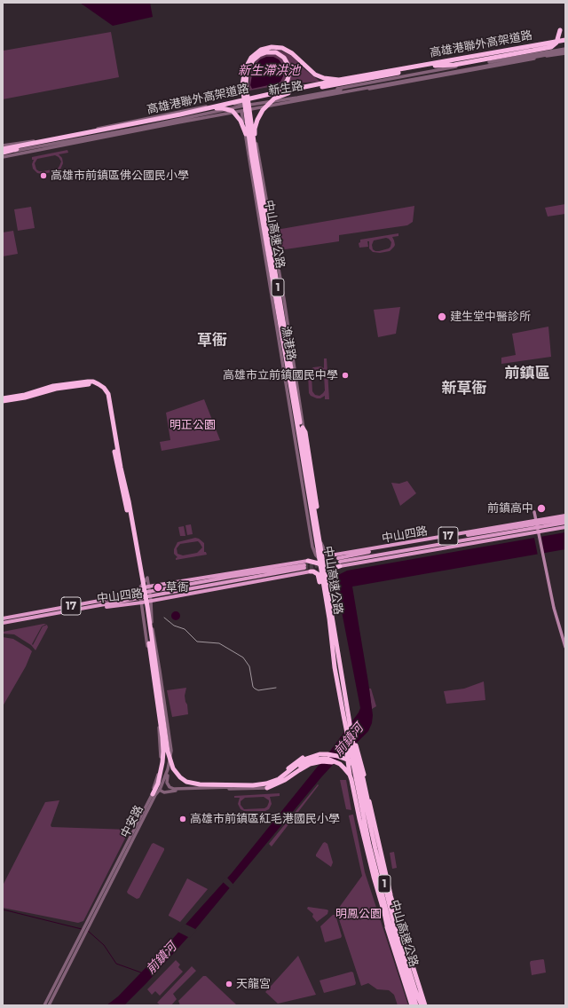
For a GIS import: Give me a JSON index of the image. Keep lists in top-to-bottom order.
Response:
{
  "streets": {
    "highway": ["高雄港聯外高架道路", "中山高速公路", "1"],
    "main road": ["中山四路", "17"],
    "street": ["新生路", "漁港路", "中安路"]
  },
  "crossings": [
    ["高雄港聯外高架道路", "新生路"],
    ["新生路", "漁港路"],
    ["漁港路", "中山四路"]
  ],
  "districts": ["草衙", "前鎮區", "新草衙"],
  "water": ["新生滯洪池", "前鎮河"],
  "parks": ["明正公園", "明鳳公園"],
  "places": [
    "高雄市前鎮區佛公國民小學",
    "建生堂中醫診所",
    "高雄市立前鎮國民中學",
    "前鎮高中",
    "草衙",
    "高雄市前鎮區紅毛港國民小學",
    "天龍宮"
  ]
}
